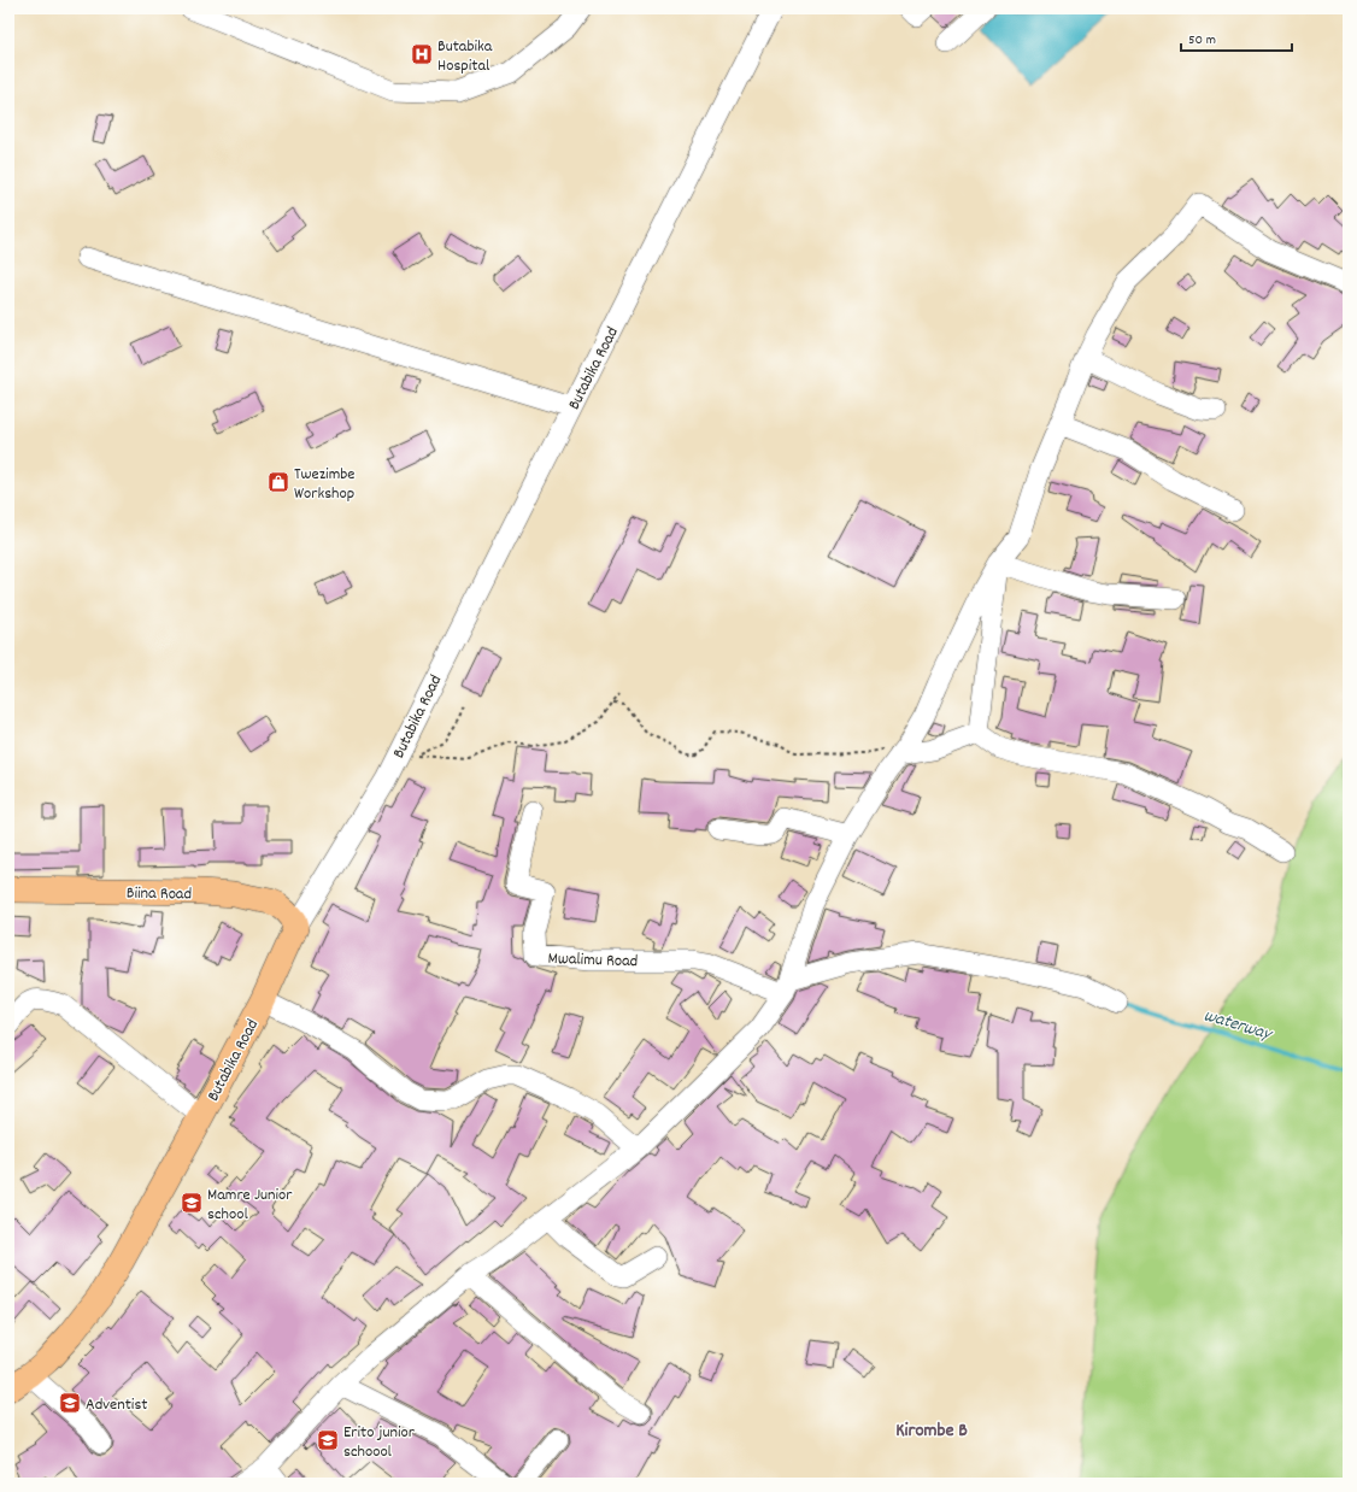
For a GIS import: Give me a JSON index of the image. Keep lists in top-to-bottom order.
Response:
{
  "streets": {
    "main road": ["Butabika Road", "Biina Road"],
    "street": ["Mwalimu Road"]
  },
  "crossings": [
    ["Butabika Road", "Biina Road"]
  ],
  "districts": ["Kirombe B"],
  "water": ["waterway"],
  "places": {
    "hospital": ["Butabika Hospital"],
    "shop": ["Twezimbe Workshop"],
    "school or university": ["Mamre Junior school", "Adventist", "Erito junior schoool"]
  },
  "scale_bar": "50 m"
}
